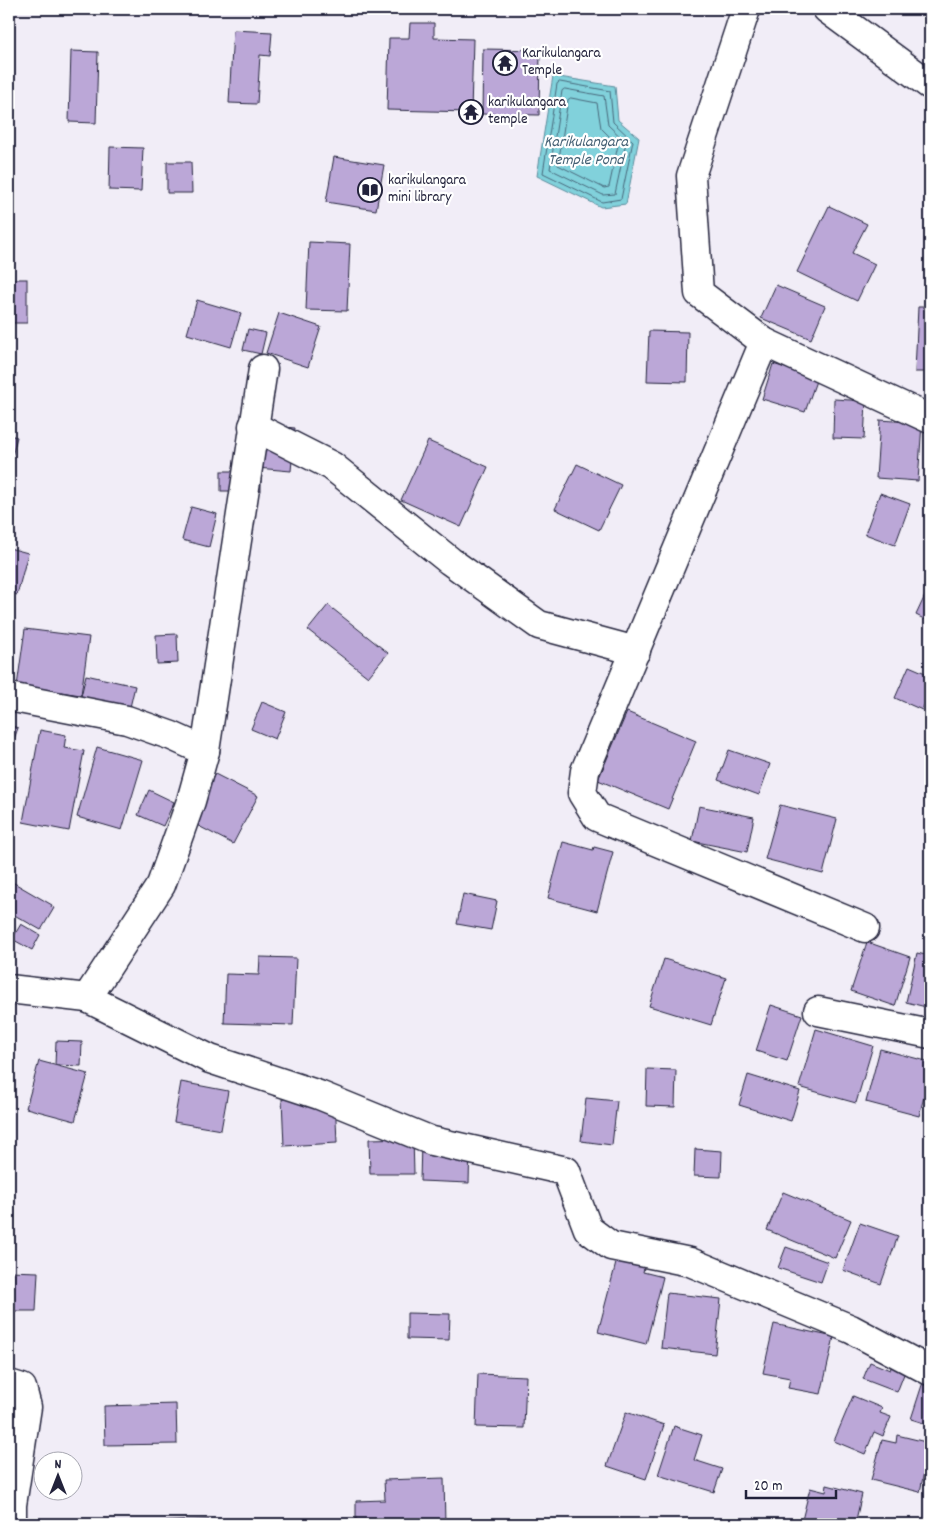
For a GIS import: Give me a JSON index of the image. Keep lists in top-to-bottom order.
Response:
{
  "water": ["Karikulangara Temple Pond"],
  "places": {
    "temple": ["Karikulangara Temple", "karikulangara temple"],
    "library": ["karikulangara mini library"]
  },
  "scale_bar": "20 m",
  "north": "top"
}
